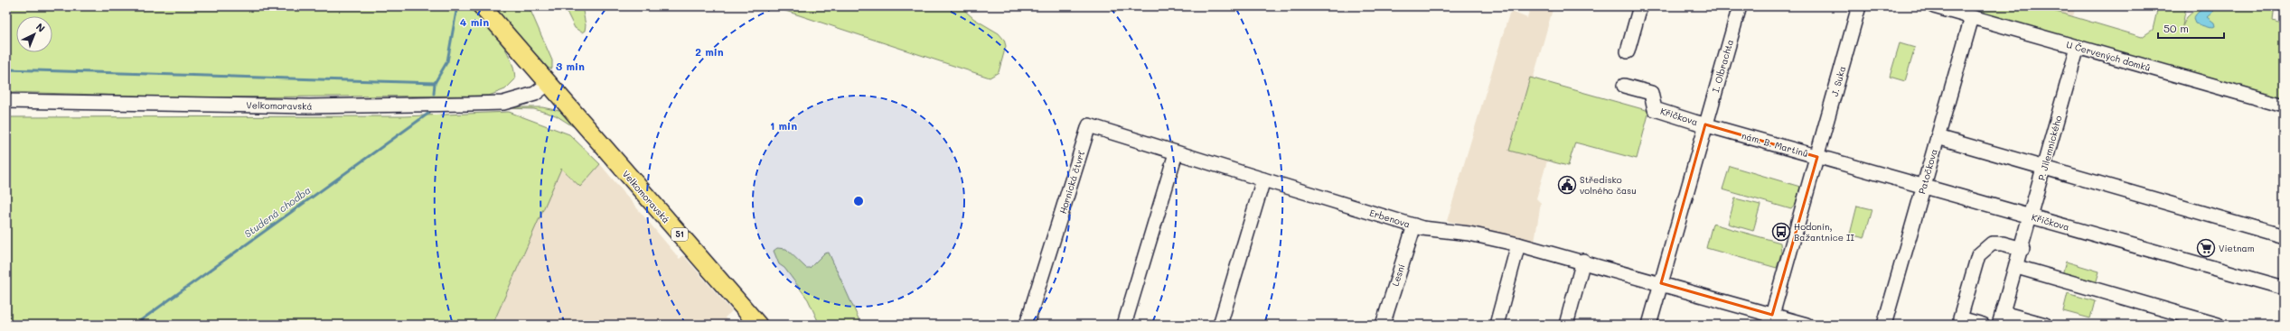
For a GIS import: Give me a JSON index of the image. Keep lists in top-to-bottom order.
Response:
{
  "streets": {
    "main road": ["Velkomoravská", "51"],
    "street": [
      "U Červených domků",
      "I. Olbrachta",
      "J. Suka",
      "Křičkova",
      "nám. B. Martinů",
      "P. Jilemnického",
      "Patočkova",
      "Hornická čtvrť",
      "Erbenova",
      "Lesní"
    ]
  },
  "crossings": [
    ["U Červených domků", "P. Jilemnického"],
    ["U Červených domků", "Patočkova"],
    ["I. Olbrachta", "Křičkova"],
    ["I. Olbrachta", "nám. B. Martinů"],
    ["J. Suka", "Křičkova"],
    ["J. Suka", "nám. B. Martinů"],
    ["Křičkova", "nám. B. Martinů"],
    ["Křičkova", "P. Jilemnického"],
    ["Křičkova", "Patočkova"],
    ["Hornická čtvrť", "Erbenova"],
    ["Erbenova", "Lesní"]
  ],
  "water": ["Studená chodba"],
  "places": {
    "public building": ["Středisko volného času"],
    "bus stop": ["Hodonín, Bažantnice II"],
    "supermarket": ["Vietnam"]
  },
  "scale_bar": "50 m",
  "north": "top right",
  "rings": [
    "4 min",
    "2 min",
    "3 min",
    "1 min"
  ]
}
